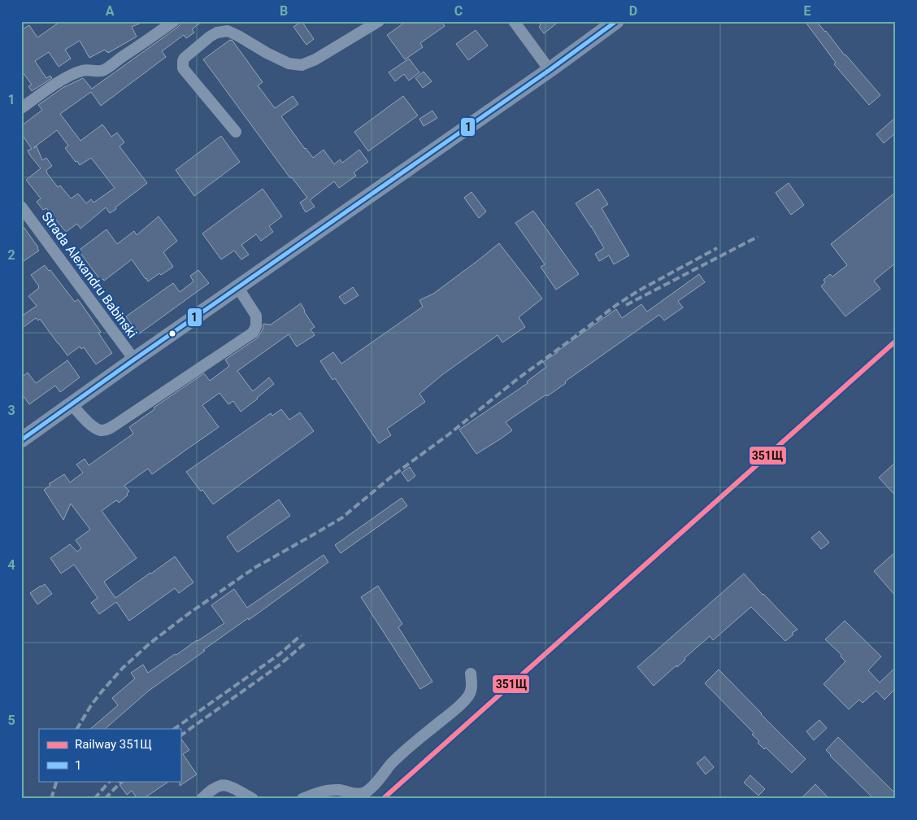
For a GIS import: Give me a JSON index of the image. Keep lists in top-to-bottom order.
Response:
{
  "streets": {
    "street": ["Strada Alexandru Babinski"]
  },
  "lines": ["transit line 1", "rail line 351Щ"],
  "legend": ["Railway 351Щ", "1"],
  "grid": {
    "columns": [
      "A",
      "B",
      "C",
      "D",
      "E"
    ],
    "rows": [
      "1",
      "2",
      "3",
      "4",
      "5"
    ]
  }
}
